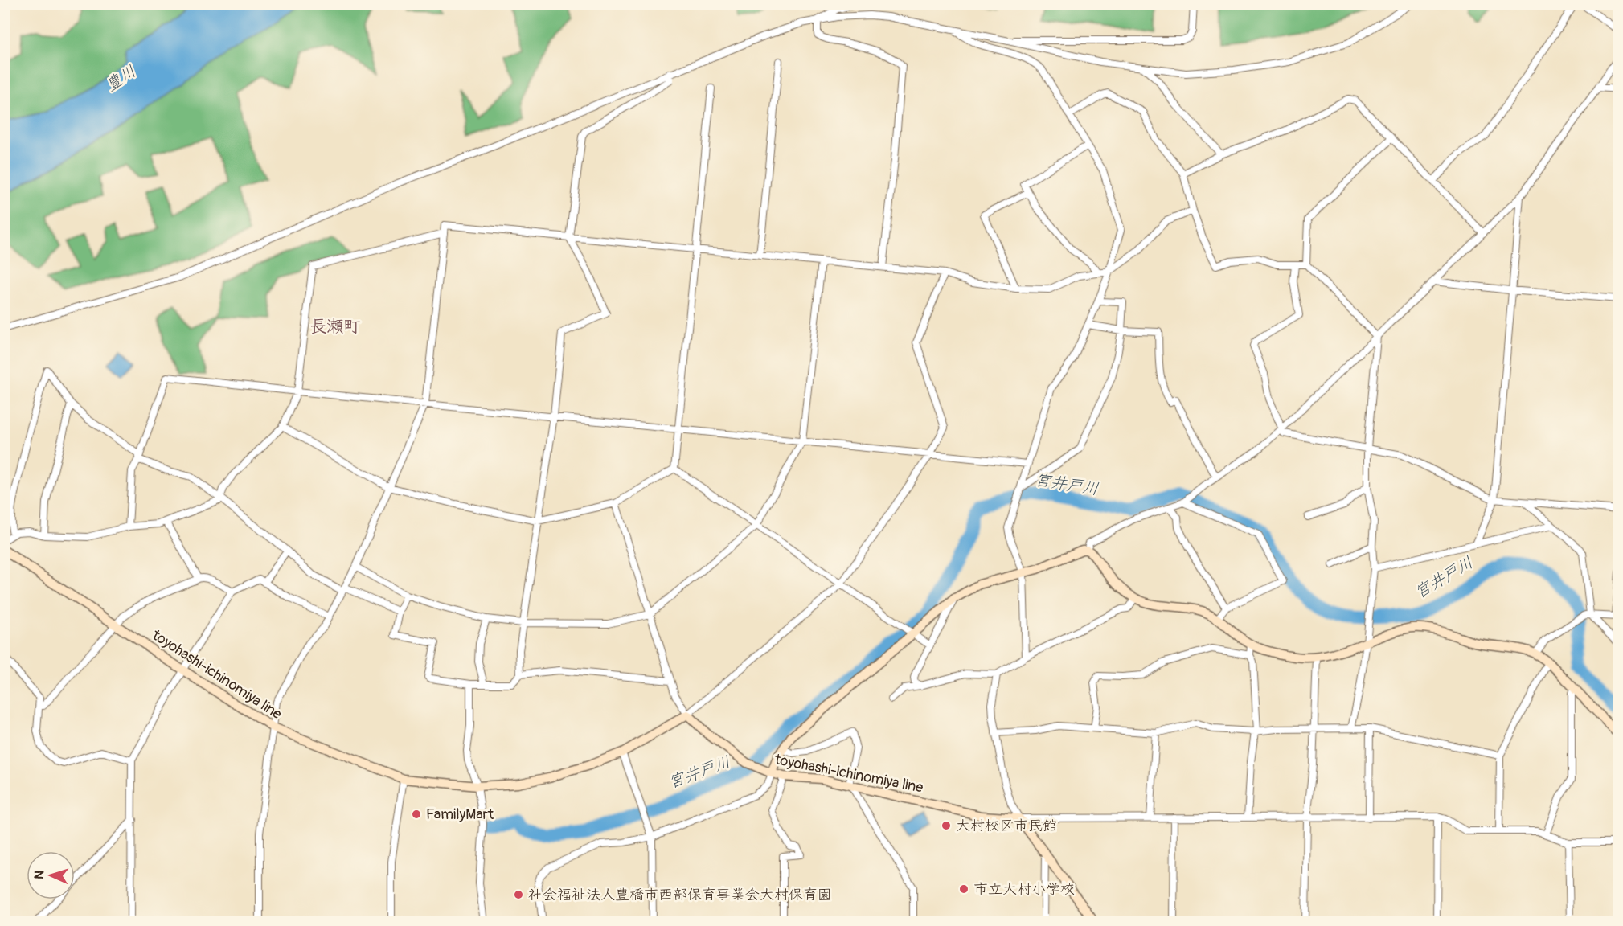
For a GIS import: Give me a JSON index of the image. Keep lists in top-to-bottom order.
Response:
{
  "streets": {
    "main road": ["toyohashi-ichinomiya line"]
  },
  "districts": ["長瀬町"],
  "water": ["豊川", "宮井戸川"],
  "places": [
    "FamilyMart",
    "大村校区市民館",
    "市立大村小学校",
    "社会福祉法人豊橋市西部保育事業会大村保育園"
  ],
  "north": "left"
}
